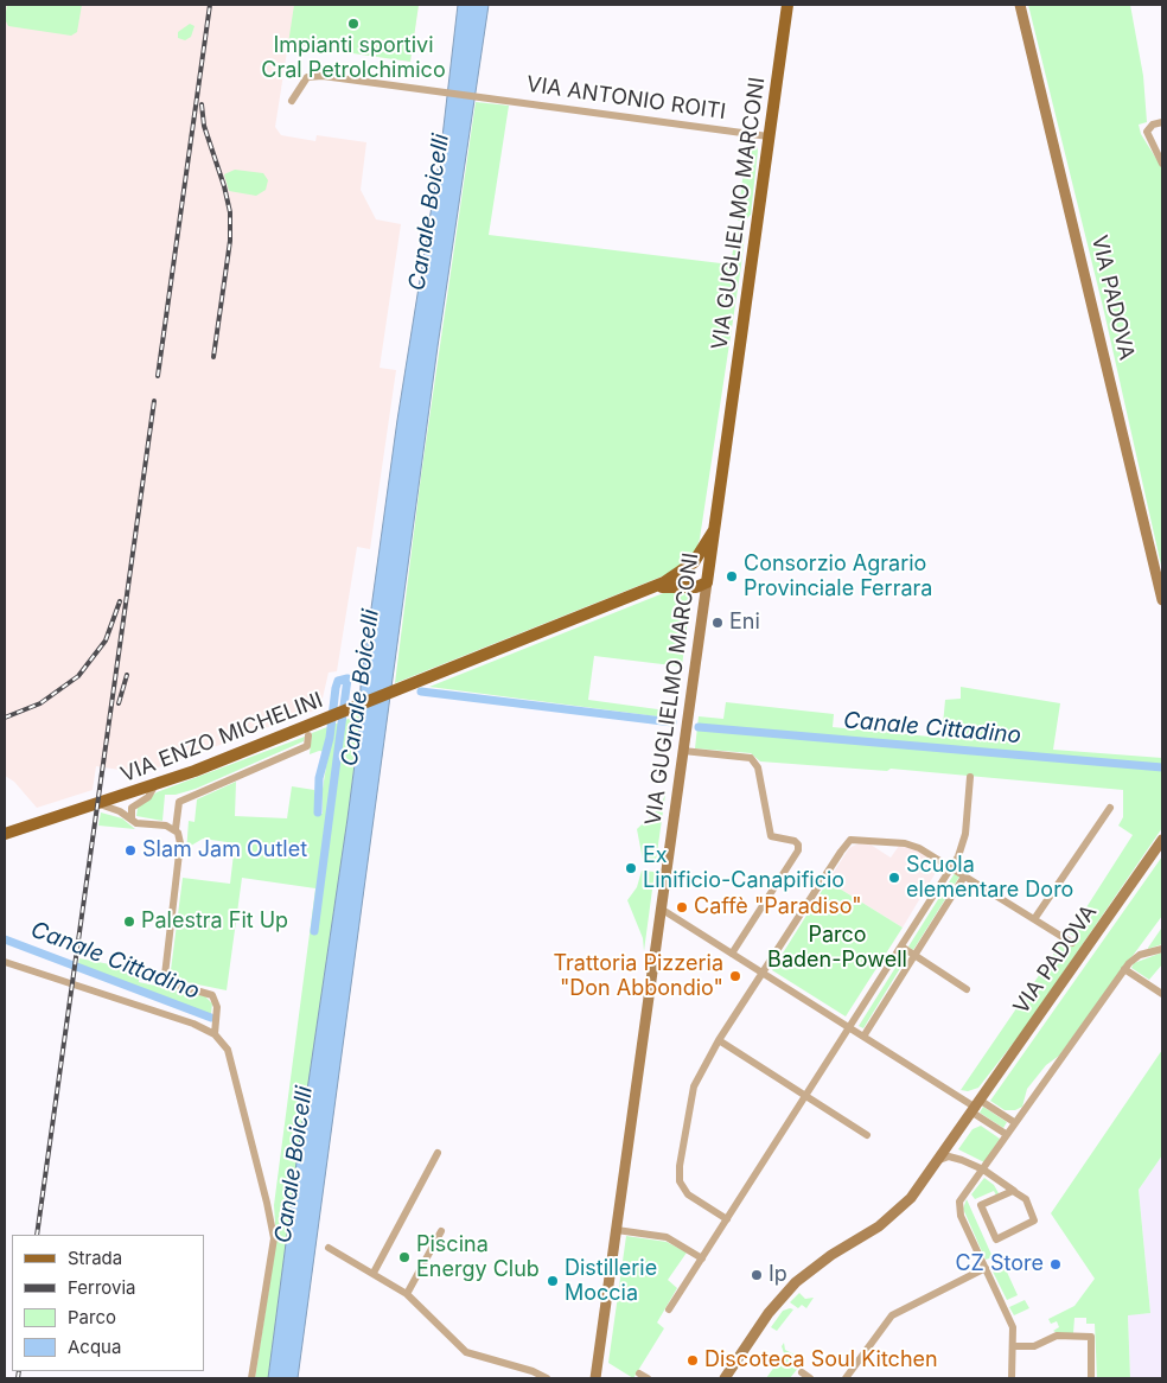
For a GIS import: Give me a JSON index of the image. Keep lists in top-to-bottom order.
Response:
{
  "streets": {
    "main road": ["VIA GUGLIELMO MARCONI", "VIA PADOVA", "VIA ENZO MICHELINI"],
    "street": ["VIA ANTONIO ROITI"]
  },
  "crossings": [
    ["VIA ANTONIO ROITI", "VIA GUGLIELMO MARCONI"],
    ["VIA GUGLIELMO MARCONI", "VIA ENZO MICHELINI"]
  ],
  "water": ["Canale Boicelli", "Canale Cittadino"],
  "parks": ["Parco Baden-Powell"],
  "places": [
    "Impianti sportivi Cral Petrolchimico",
    "Consorzio Agrario Provinciale Ferrara",
    "Eni",
    "Slam Jam Outlet",
    "Ex Linificio-Canapificio",
    "Scuola elementare Doro",
    "Caffè \"Paradiso\"",
    "Palestra Fit Up",
    "Trattoria Pizzeria \"Don Abbondio\"",
    "Piscina Energy Club",
    "CZ Store",
    "Ip",
    "Distillerie Moccia",
    "Discoteca Soul Kitchen"
  ],
  "legend": [
    "Strada",
    "Ferrovia",
    "Parco",
    "Acqua"
  ]
}
